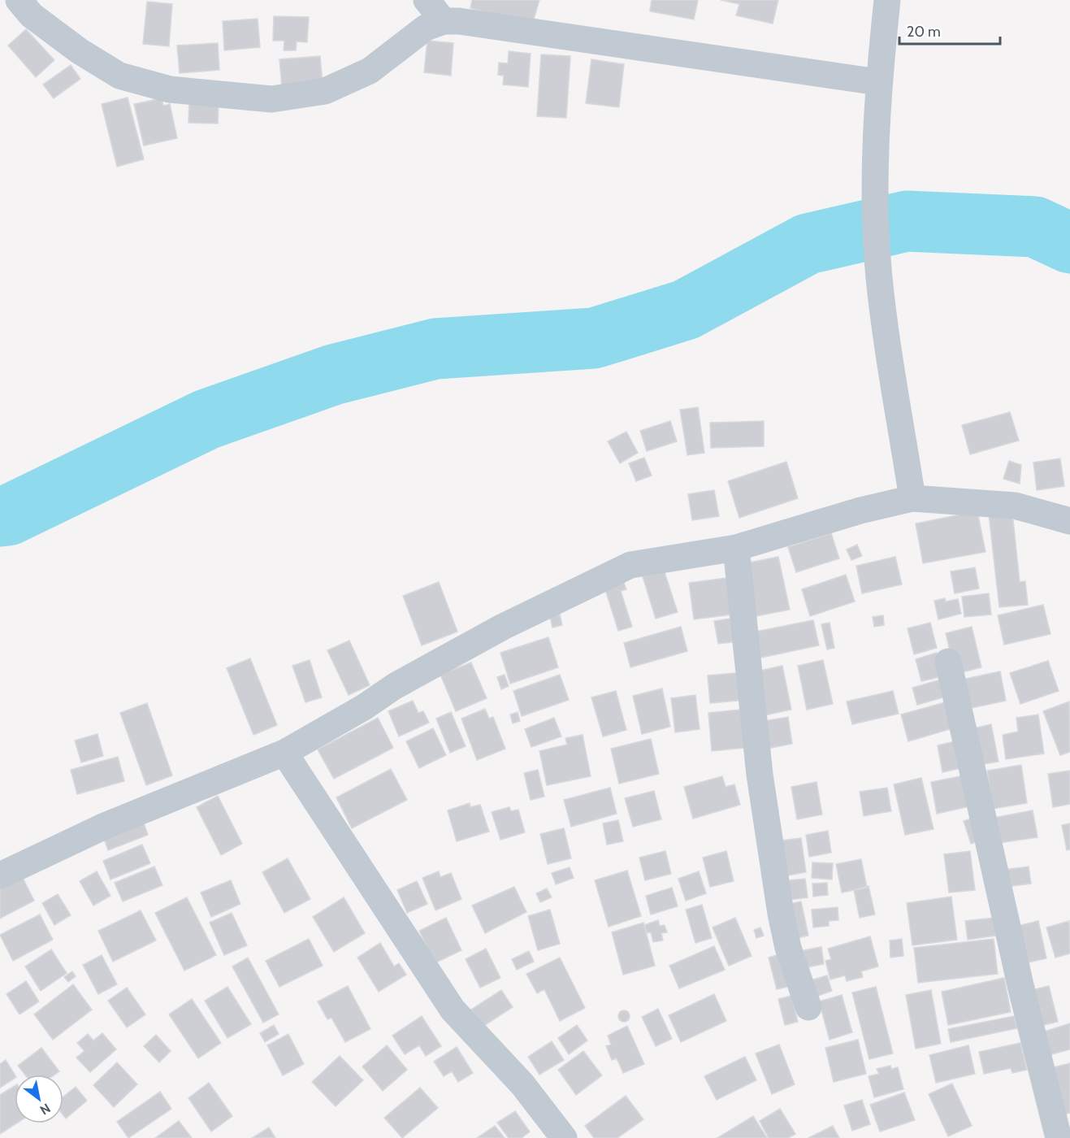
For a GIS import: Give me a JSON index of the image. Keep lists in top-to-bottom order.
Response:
{
  "scale_bar": "20 m",
  "north": "bottom right"
}
